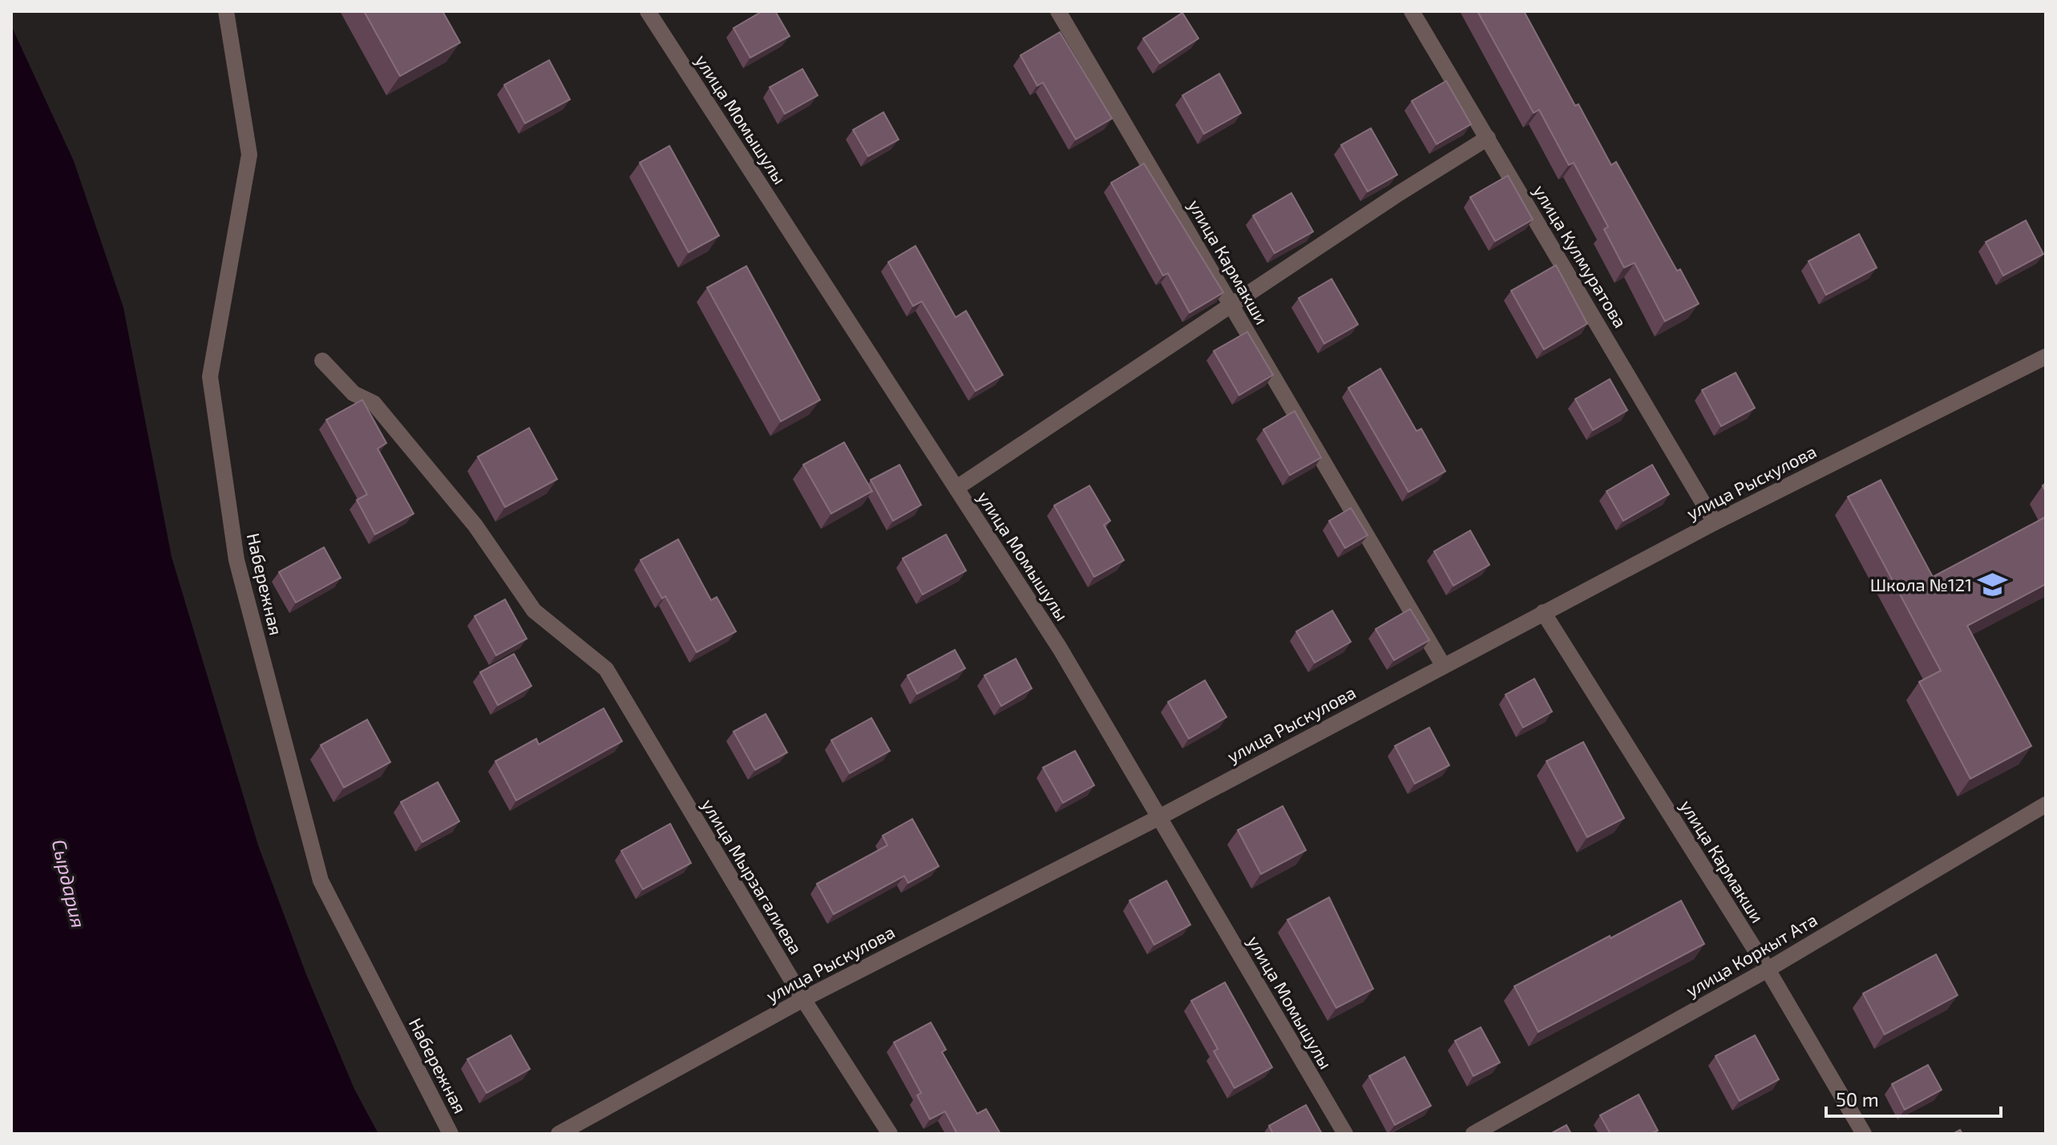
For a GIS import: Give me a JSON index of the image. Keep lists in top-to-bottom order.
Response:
{
  "streets": {
    "street": [
      "улица Момышулы",
      "улица Кулмуратова",
      "улица Кармакши",
      "улица Рыскулова",
      "Набережная",
      "улица Мырзагалиева",
      "улица Коркыт Ата"
    ]
  },
  "crossings": [
    ["улица Момышулы", "улица Рыскулова"],
    ["улица Кулмуратова", "улица Рыскулова"],
    ["улица Кармакши", "улица Рыскулова"],
    ["улица Кармакши", "улица Коркыт Ата"],
    ["улица Рыскулова", "улица Мырзагалиева"]
  ],
  "water": ["Сырдария"],
  "places": {
    "school or university": ["Школа №121"]
  },
  "scale_bar": "50 m"
}
